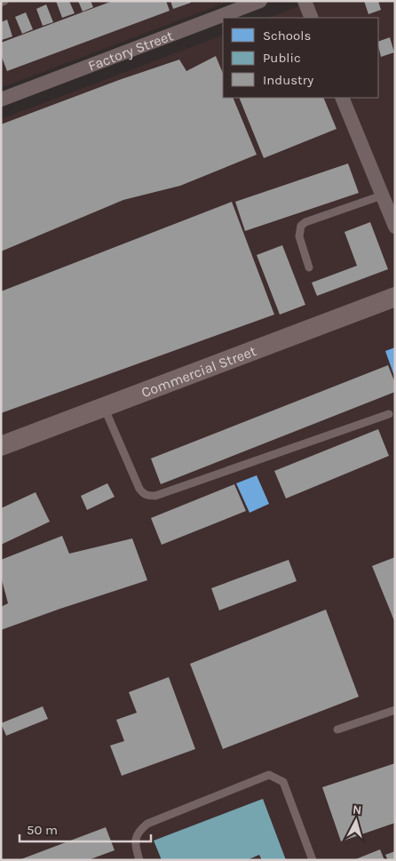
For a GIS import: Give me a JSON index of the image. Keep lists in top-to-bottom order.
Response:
{
  "streets": {
    "main road": ["Commercial Street"],
    "street": ["Factory Street"]
  },
  "legend": ["Schools", "Public", "Industry"],
  "scale_bar": "50 m",
  "north": "top"
}
